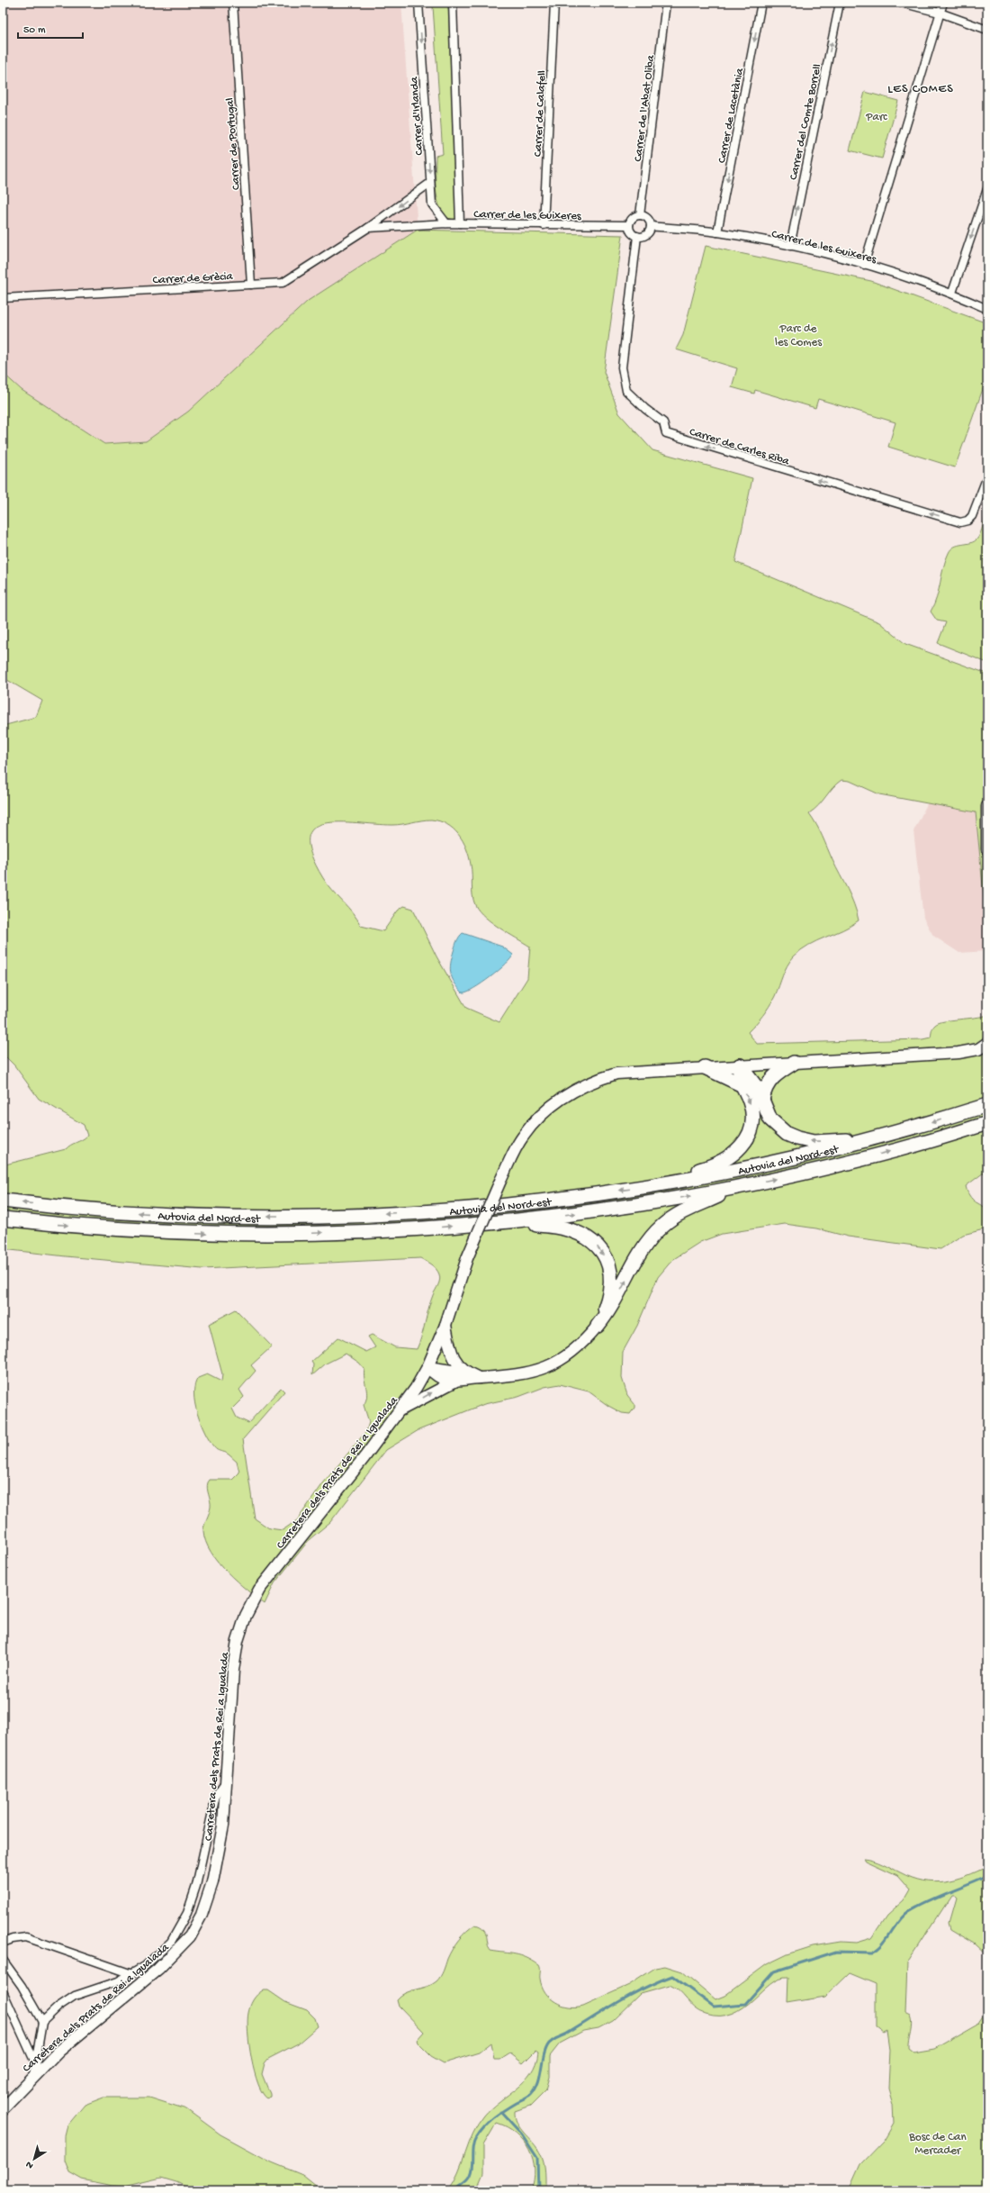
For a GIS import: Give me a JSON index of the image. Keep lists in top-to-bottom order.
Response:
{
  "streets": {
    "highway": ["Autovia del Nord-est"],
    "street": [
      "Carrer de l'Abat Oliba",
      "Carrer de Calafell",
      "Carrer de Lacetània",
      "Carrer d'Irlanda",
      "Carrer del Comte Borrell",
      "Carrer de Portugal",
      "Carrer de les Guixeres",
      "Carrer de Grècia",
      "Carrer de Carles Riba",
      "Carretera dels Prats de Rei a Igualada"
    ]
  },
  "crossings": [
    ["Carrer de l'Abat Oliba", "Carrer de les Guixeres"],
    ["Carrer de l'Abat Oliba", "Carrer de Carles Riba"],
    ["Carrer de Calafell", "Carrer de les Guixeres"],
    ["Carrer de Lacetània", "Carrer de les Guixeres"],
    ["Carrer d'Irlanda", "Carrer de les Guixeres"],
    ["Carrer d'Irlanda", "Carrer de Grècia"],
    ["Carrer del Comte Borrell", "Carrer de les Guixeres"],
    ["Carrer de Portugal", "Carrer de Grècia"],
    ["Carrer de les Guixeres", "Carrer de Grècia"],
    ["Carrer de les Guixeres", "Carrer de Carles Riba"]
  ],
  "one_way": ["Carrer de Lacetània", "Carrer del Comte Borrell"],
  "districts": ["LES COMES"],
  "parks": ["Parc", "Parc de les Comes", "Bosc de Can Mercader"],
  "scale_bar": "50 m",
  "north": "bottom left"
}
